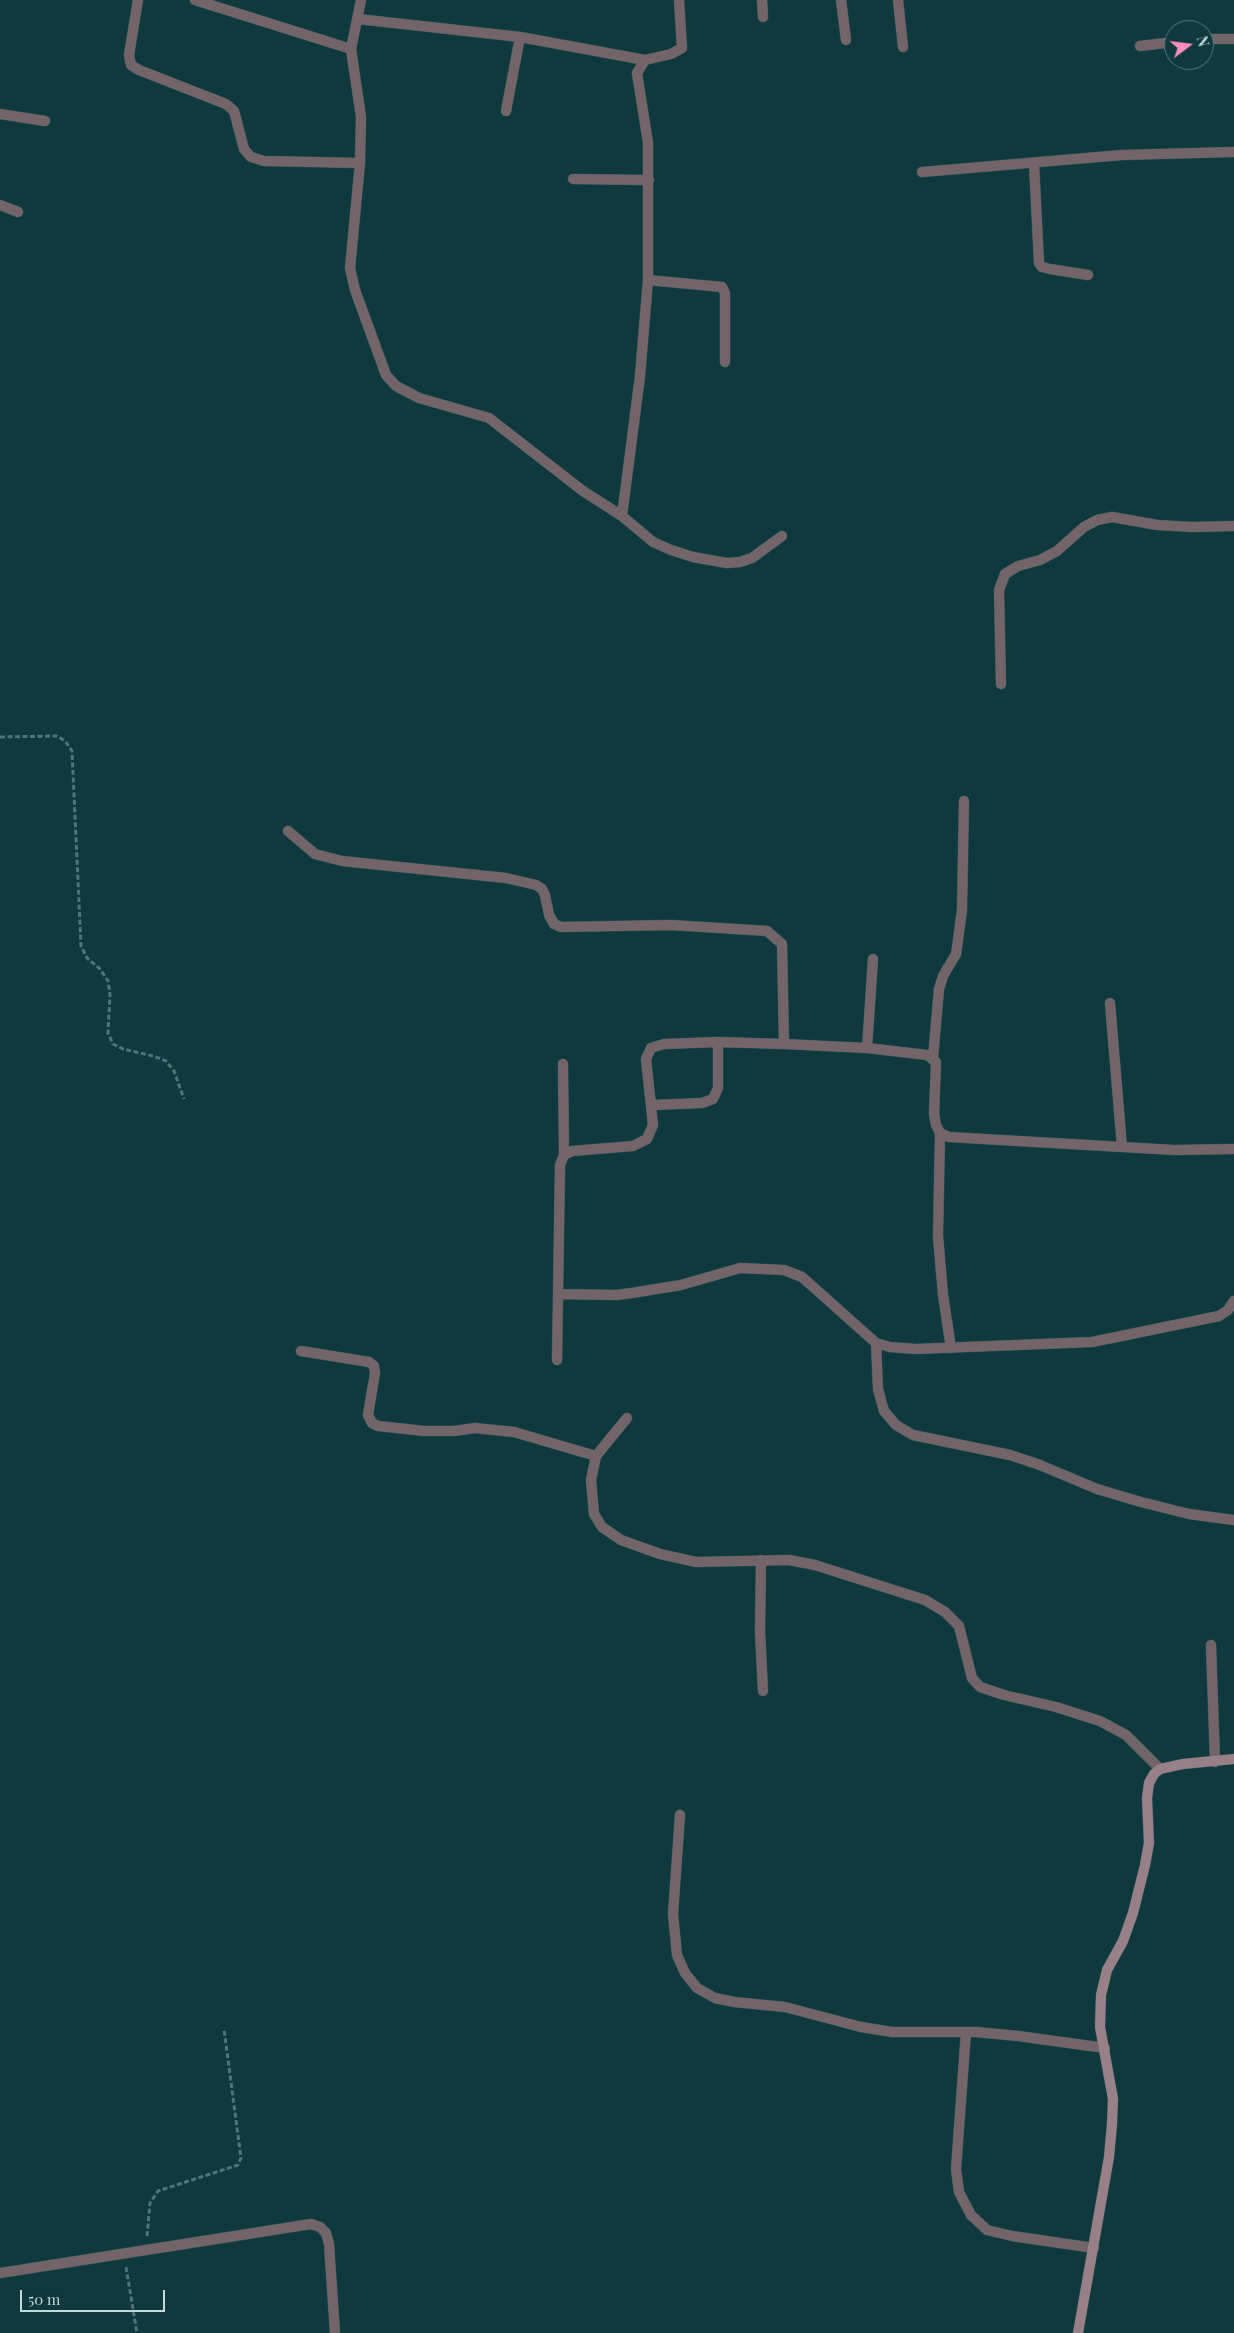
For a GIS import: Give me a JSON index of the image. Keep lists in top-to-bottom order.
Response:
{
  "scale_bar": "50 m",
  "north": "right"
}
